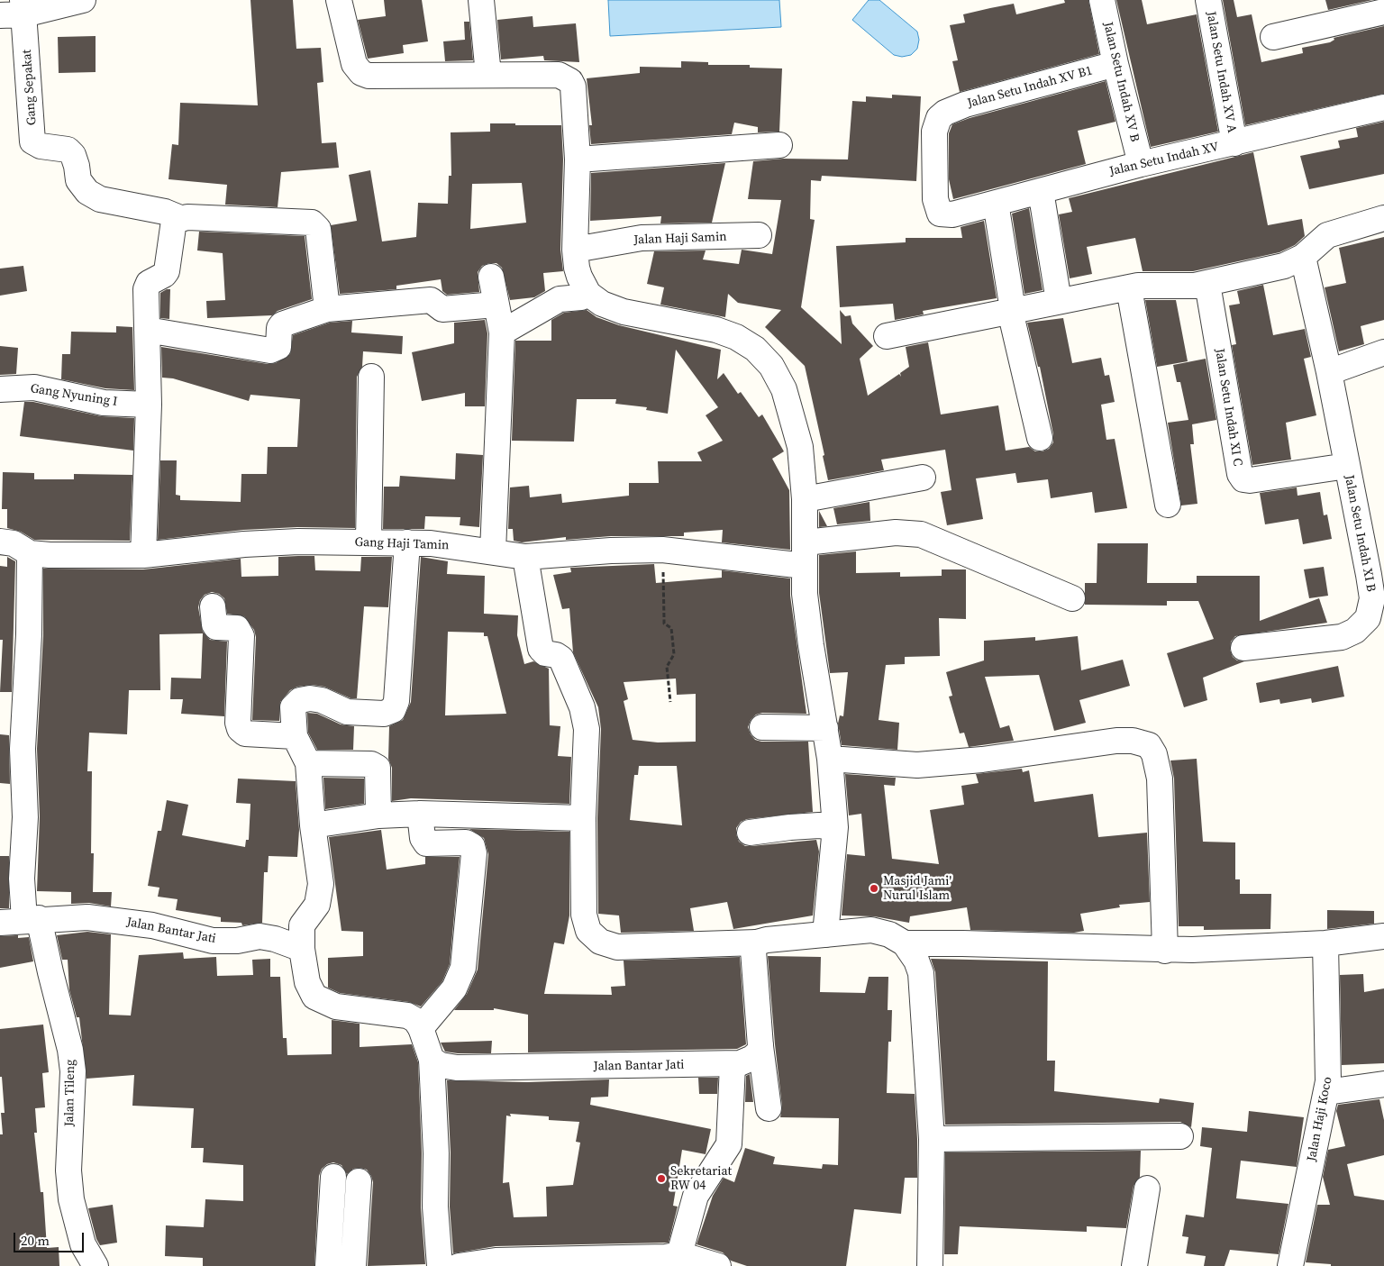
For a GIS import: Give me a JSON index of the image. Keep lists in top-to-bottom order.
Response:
{
  "streets": {
    "street": [
      "Jalan Setu Indah XV A",
      "Jalan Setu Indah XV B",
      "Gang Sepakat",
      "Jalan Setu Indah XV B1",
      "Jalan Setu Indah XV",
      "Jalan Haji Samin",
      "Gang Nyuning I",
      "Jalan Setu Indah XI C",
      "Jalan Setu Indah XI B",
      "Gang Haji Tamin",
      "Jalan Bantar Jati",
      "Jalan Tileng",
      "Jalan Haji Koco"
    ]
  },
  "crossings": [
    ["Jalan Setu Indah XV A", "Jalan Setu Indah XV"],
    ["Jalan Setu Indah XV B", "Jalan Setu Indah XV B1"],
    ["Jalan Setu Indah XV B", "Jalan Setu Indah XV"],
    ["Jalan Setu Indah XV B1", "Jalan Setu Indah XV"],
    ["Jalan Setu Indah XI C", "Jalan Setu Indah XI B"],
    ["Gang Haji Tamin", "Jalan Tileng"],
    ["Jalan Bantar Jati", "Jalan Tileng"]
  ],
  "places": ["Masjid Jami' Nurul Islam", "Sekretariat RW 04"],
  "scale_bar": "20 m"
}
